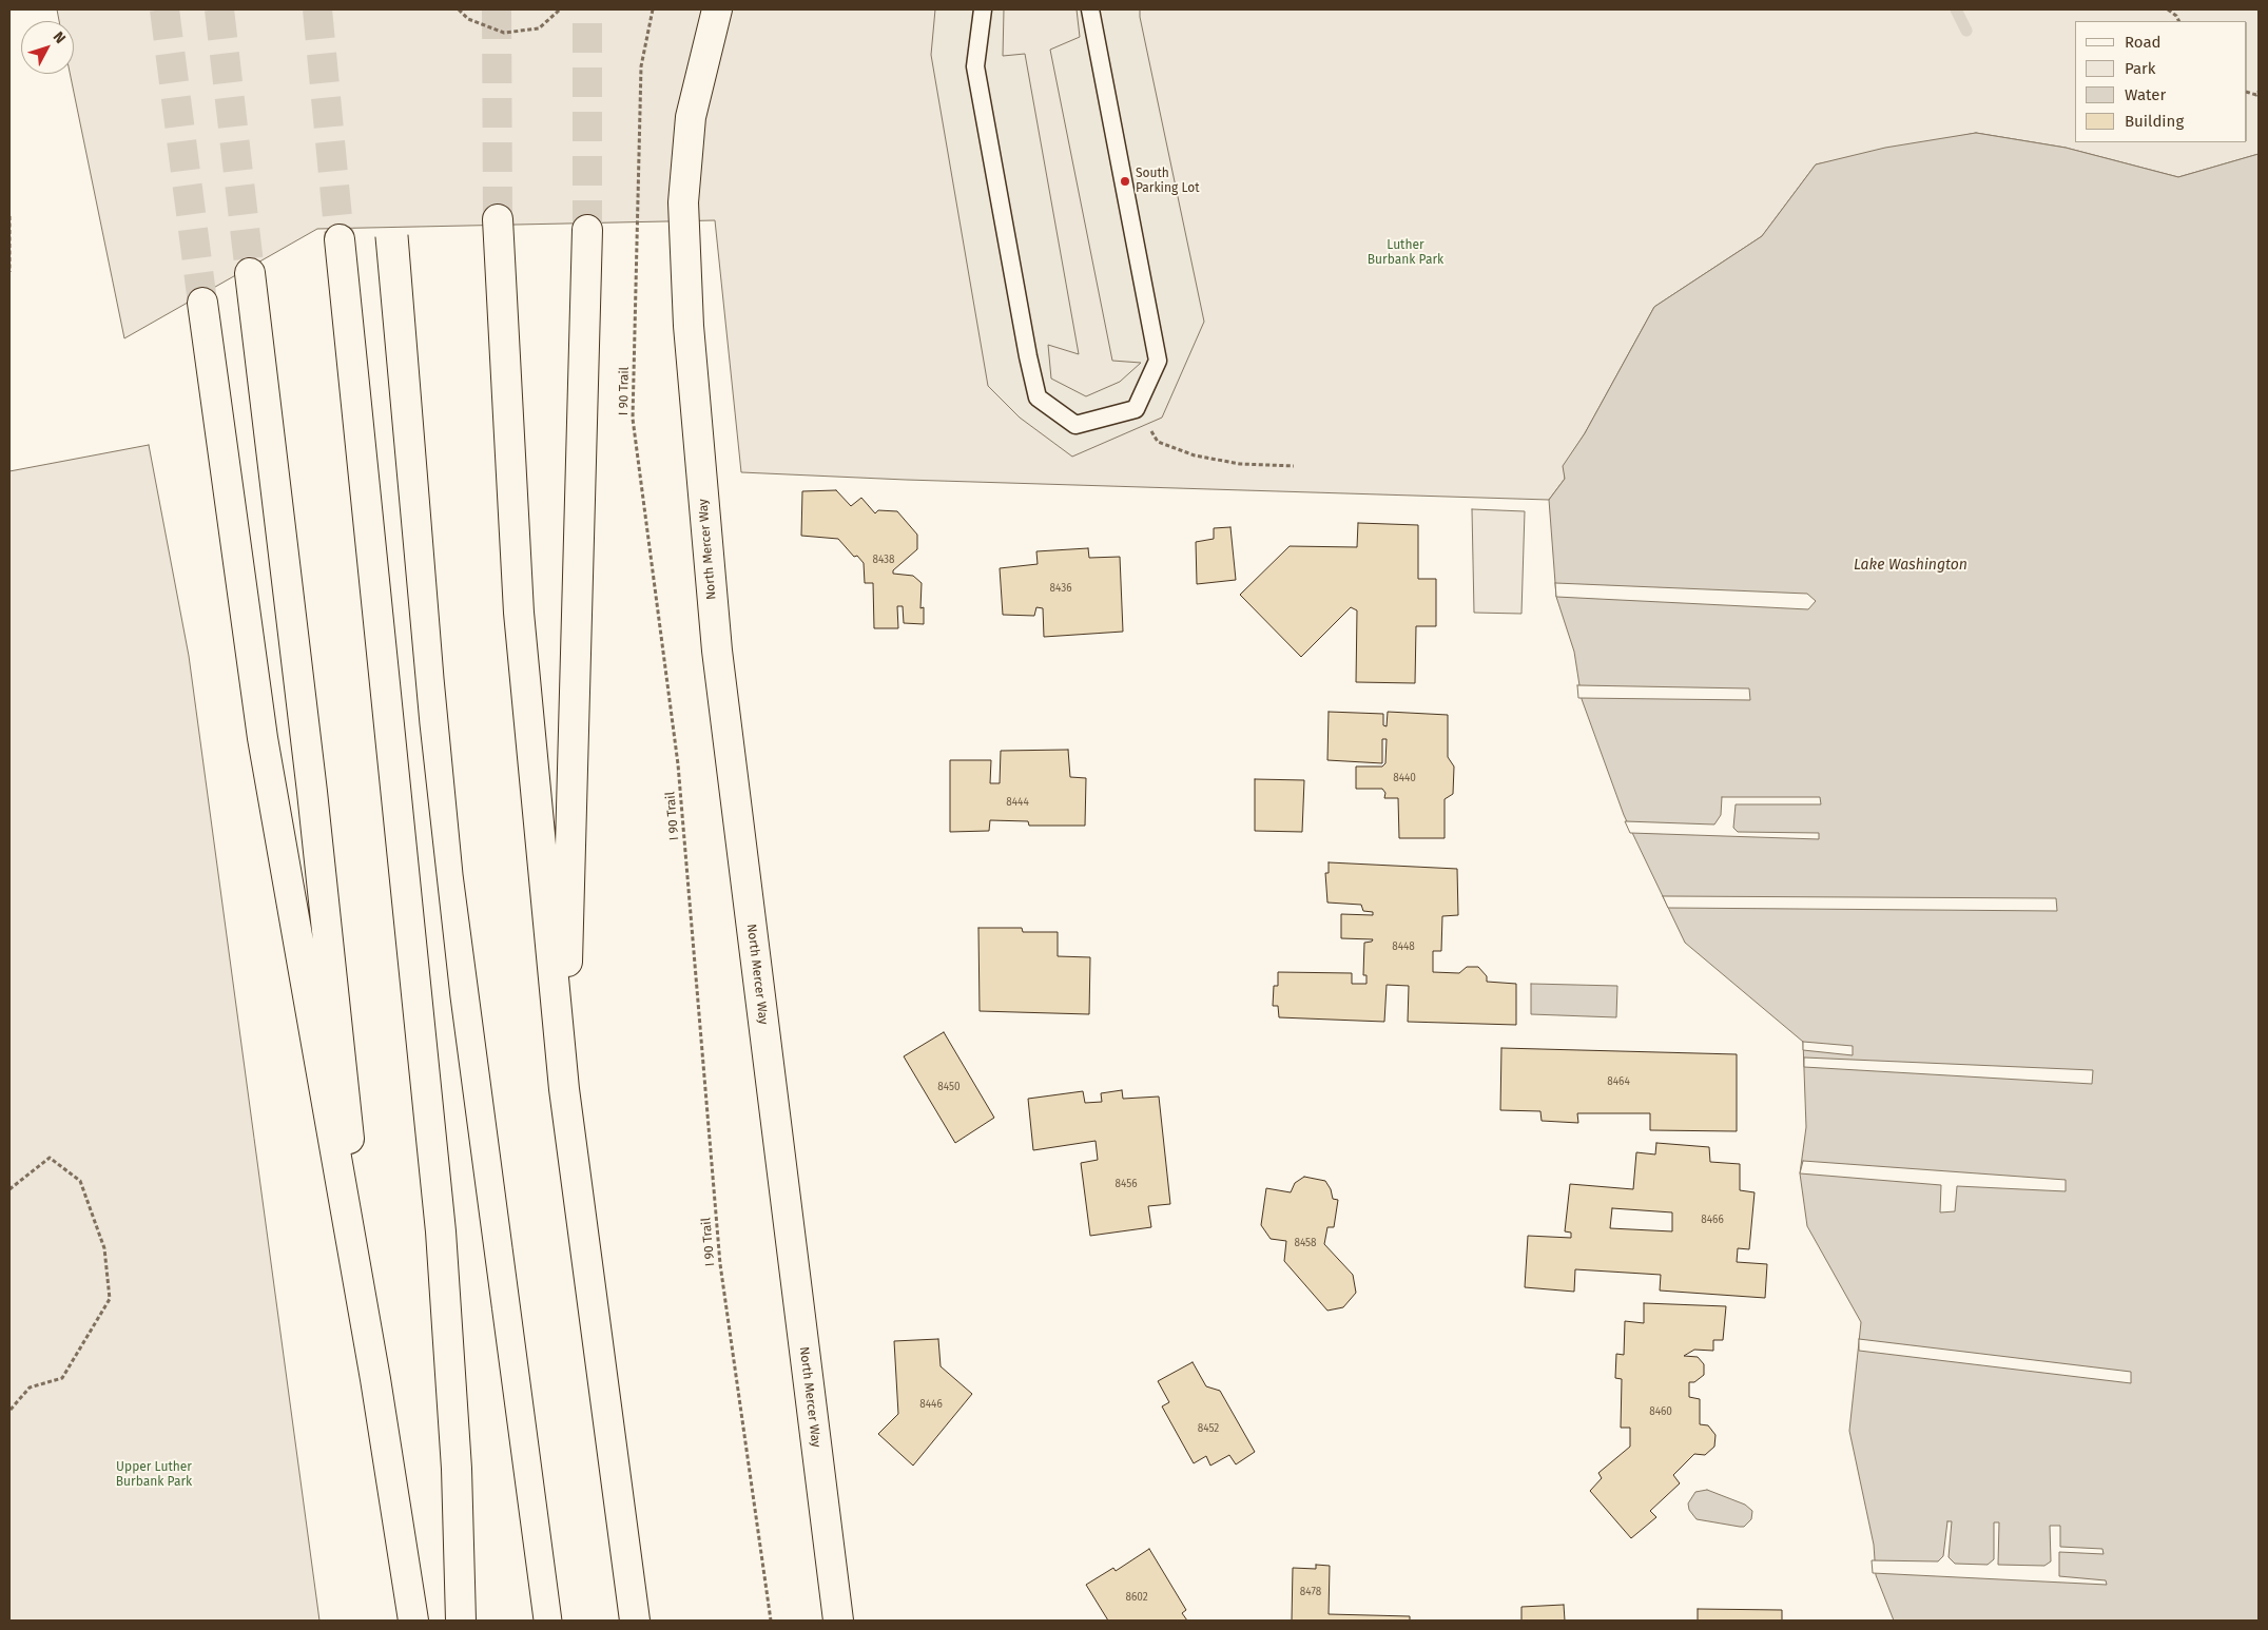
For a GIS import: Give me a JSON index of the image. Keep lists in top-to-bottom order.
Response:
{
  "streets": {
    "main road": ["North Mercer Way"],
    "path": ["I 90 Trail"]
  },
  "water": ["Lake Washington"],
  "parks": ["Luther Burbank Park", "Upper Luther Burbank Park"],
  "places": ["South Parking Lot"],
  "house_numbers": [
    "8438",
    "8436",
    "8440",
    "8444",
    "8448",
    "8464",
    "8450",
    "8456",
    "8466",
    "8458",
    "8446",
    "8460",
    "8452",
    "8478",
    "8602"
  ],
  "legend": [
    "Road",
    "Park",
    "Water",
    "Building"
  ],
  "north": "top right"
}
